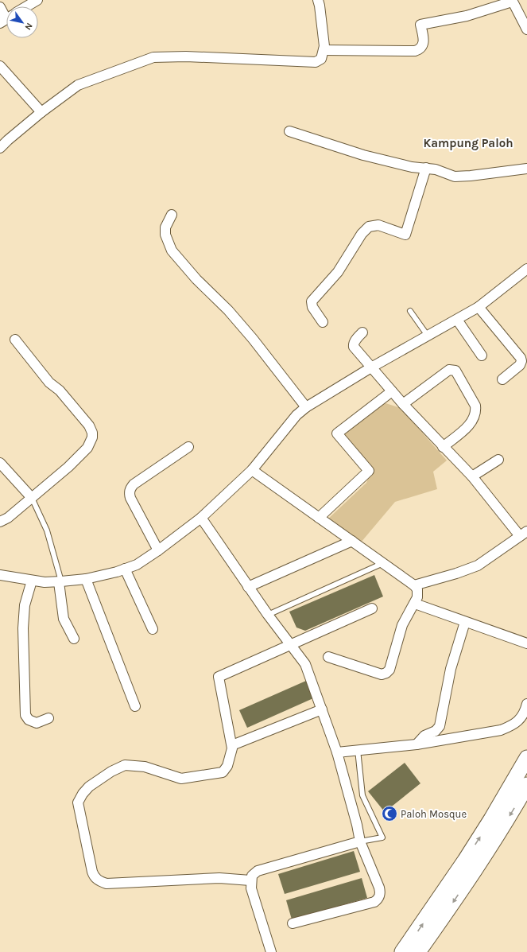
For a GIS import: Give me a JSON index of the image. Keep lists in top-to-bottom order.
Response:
{
  "districts": ["Kampung Paloh"],
  "places": {
    "mosque": ["Paloh Mosque"]
  },
  "north": "bottom right"
}
